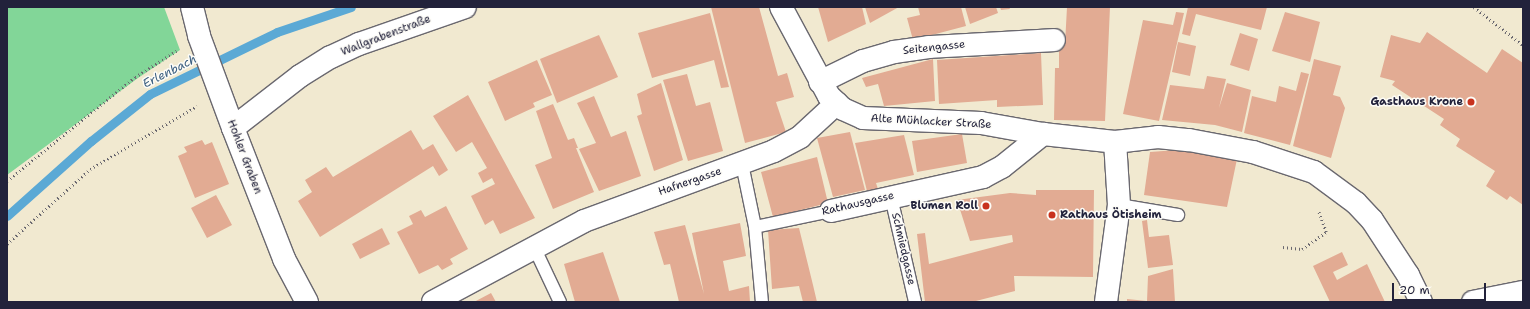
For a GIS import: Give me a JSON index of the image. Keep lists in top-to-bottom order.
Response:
{
  "streets": {
    "street": [
      "Wallgrabenstraße",
      "Seitengasse",
      "Alte Mühlacker Straße",
      "Hohler Graben",
      "Hafnergasse",
      "Rathausgasse"
    ],
    "lane": ["Schmiedgasse"]
  },
  "crossings": [
    ["Wallgrabenstraße", "Hohler Graben"],
    ["Seitengasse", "Alte Mühlacker Straße"],
    ["Alte Mühlacker Straße", "Hafnergasse"],
    ["Alte Mühlacker Straße", "Rathausgasse"],
    ["Rathausgasse", "Schmiedgasse"]
  ],
  "water": ["Erlenbach"],
  "places": ["Gasthaus Krone", "Blumen Roll", "Rathaus Ötisheim"],
  "scale_bar": "20 m"
}
